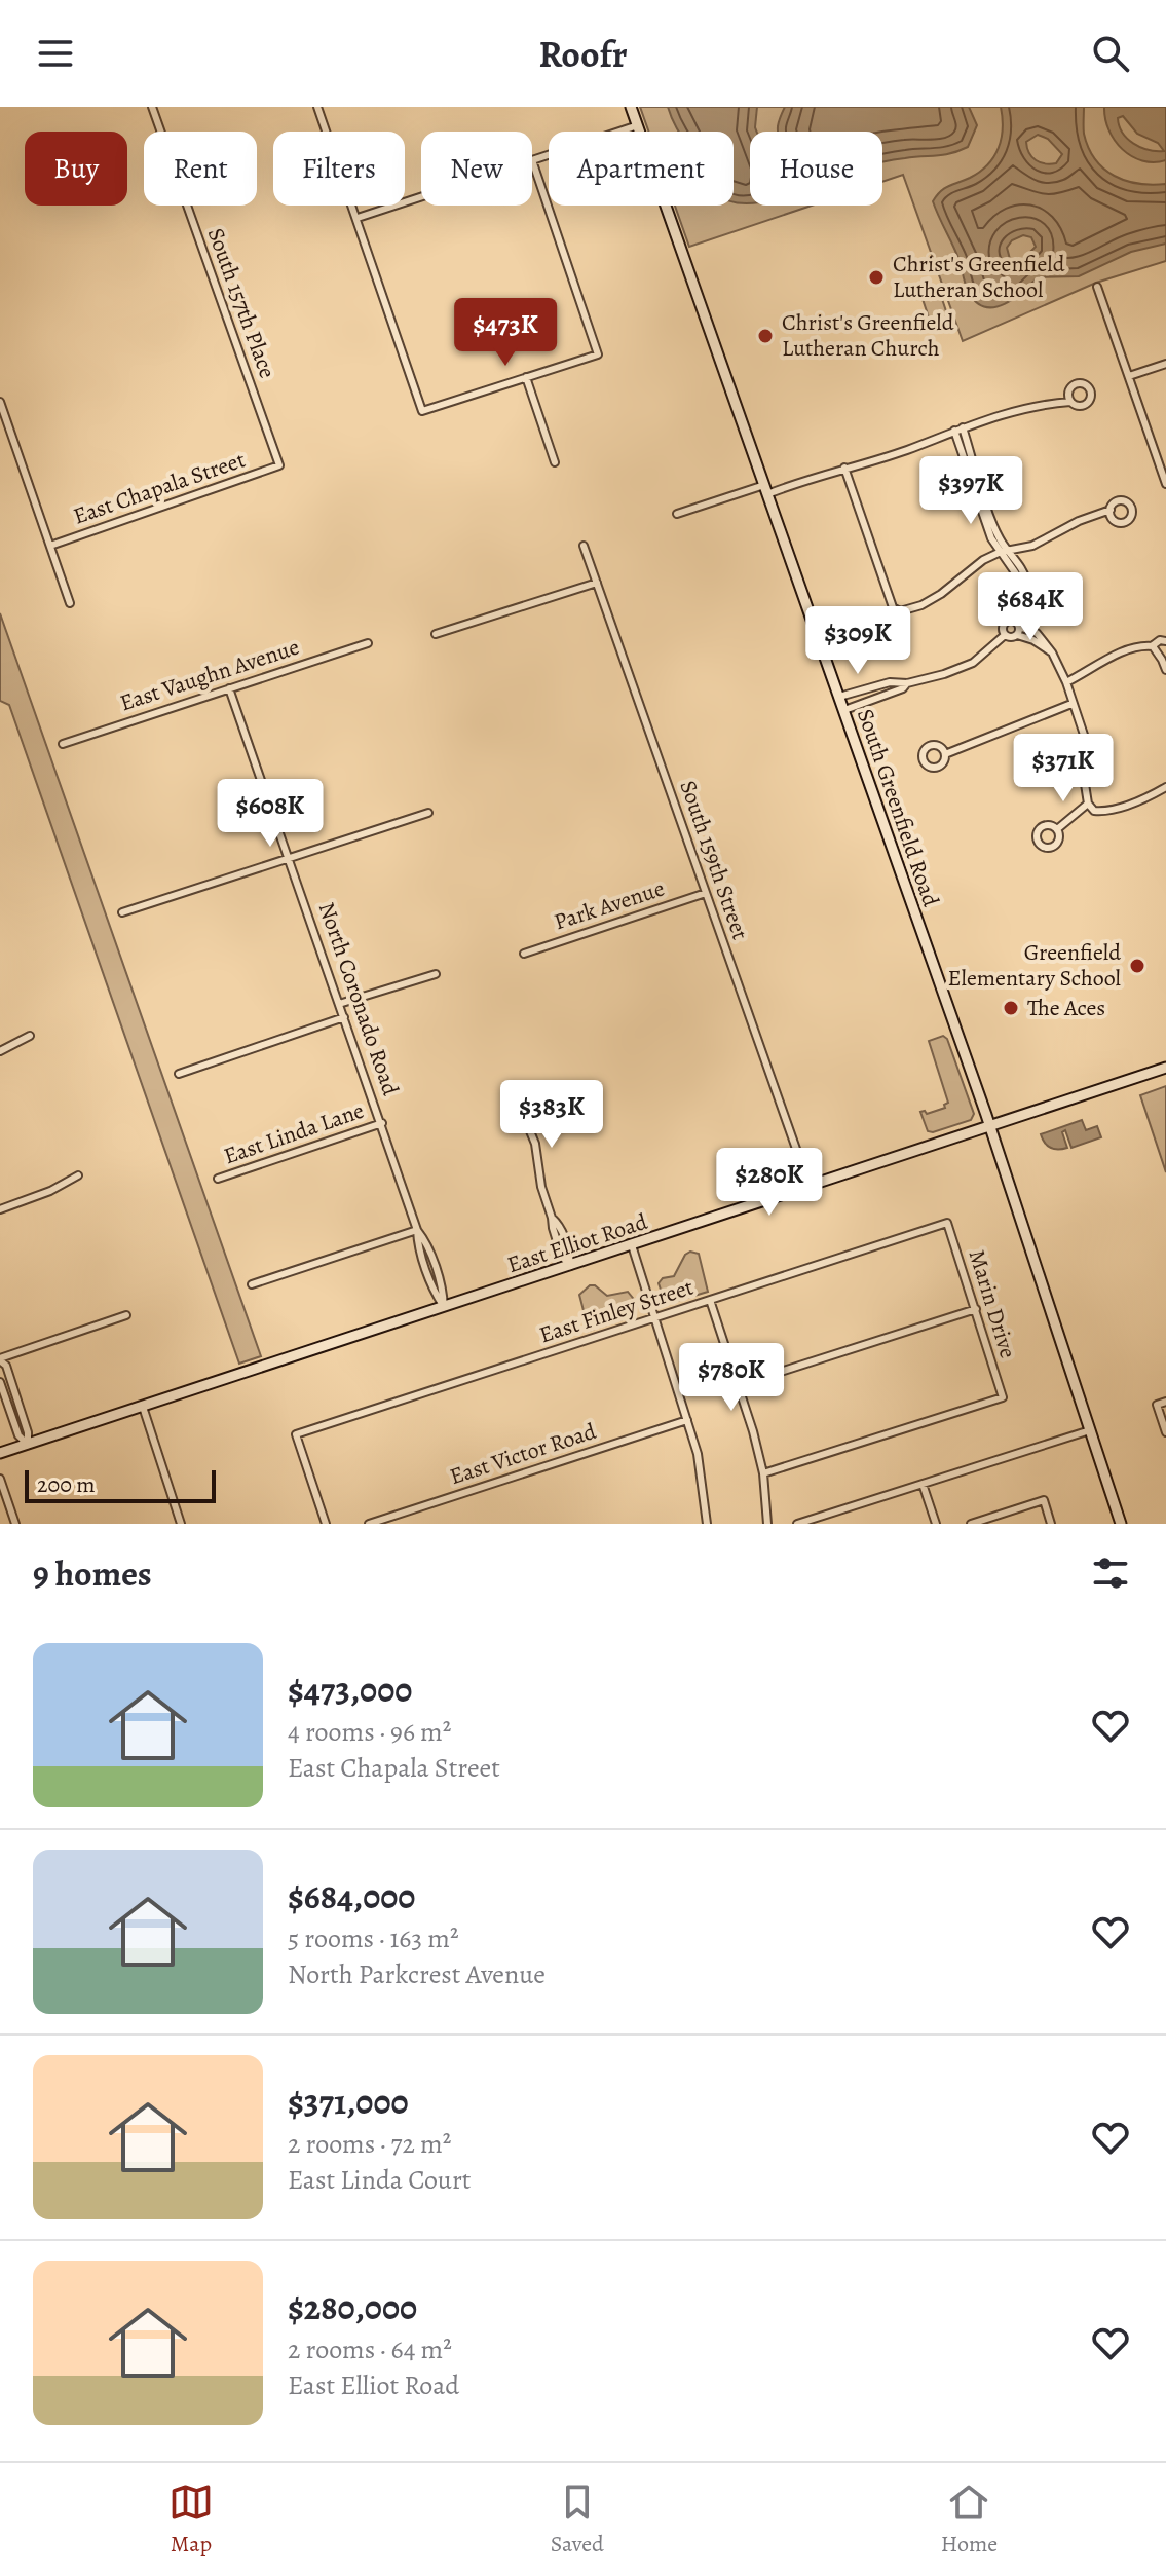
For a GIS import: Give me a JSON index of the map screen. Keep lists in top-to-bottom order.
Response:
{
  "streets": {
    "main road": ["South Greenfield Road", "East Elliot Road"],
    "street": [
      "South 157th Place",
      "East Chapala Street",
      "East Vaughn Avenue",
      "South 159th Street",
      "Park Avenue",
      "North Coronado Road",
      "East Linda Lane",
      "Marin Drive",
      "East Finley Street",
      "East Victor Road"
    ]
  },
  "crossings": [
    ["South 157th Place", "East Chapala Street"],
    ["East Vaughn Avenue", "North Coronado Road"],
    ["South Greenfield Road", "East Elliot Road"],
    ["South 159th Street", "Park Avenue"],
    ["South 159th Street", "East Elliot Road"],
    ["North Coronado Road", "East Linda Lane"],
    ["North Coronado Road", "East Elliot Road"],
    ["Marin Drive", "East Finley Street"]
  ],
  "places": [
    "Christ's Greenfield Lutheran School",
    "Christ's Greenfield Lutheran Church",
    "Greenfield Elementary School",
    "The Aces"
  ],
  "scale_bar": "200 m",
  "page": {
    "header": "Roofr",
    "chip": [
      "Buy",
      "Rent",
      "Filters",
      "New",
      "Apartment",
      "House"
    ],
    "price": [
      "$473K",
      "$397K",
      "$684K",
      "$309K",
      "$371K",
      "$608K",
      "$383K",
      "$280K",
      "$780K"
    ],
    "scale": "200 m",
    "heading": "9 homes",
    "list": [
      {
        "name": "$473,000",
        "note": "4 rooms · 96 m² · East Chapala Street"
      },
      {
        "name": "$684,000",
        "note": "5 rooms · 163 m² · North Parkcrest Avenue"
      },
      {
        "name": "$371,000",
        "note": "2 rooms · 72 m² · East Linda Court"
      },
      {
        "name": "$280,000",
        "note": "2 rooms · 64 m² · East Elliot Road"
      }
    ],
    "tabs": ["Map", "Saved", "Home"]
  }
}
